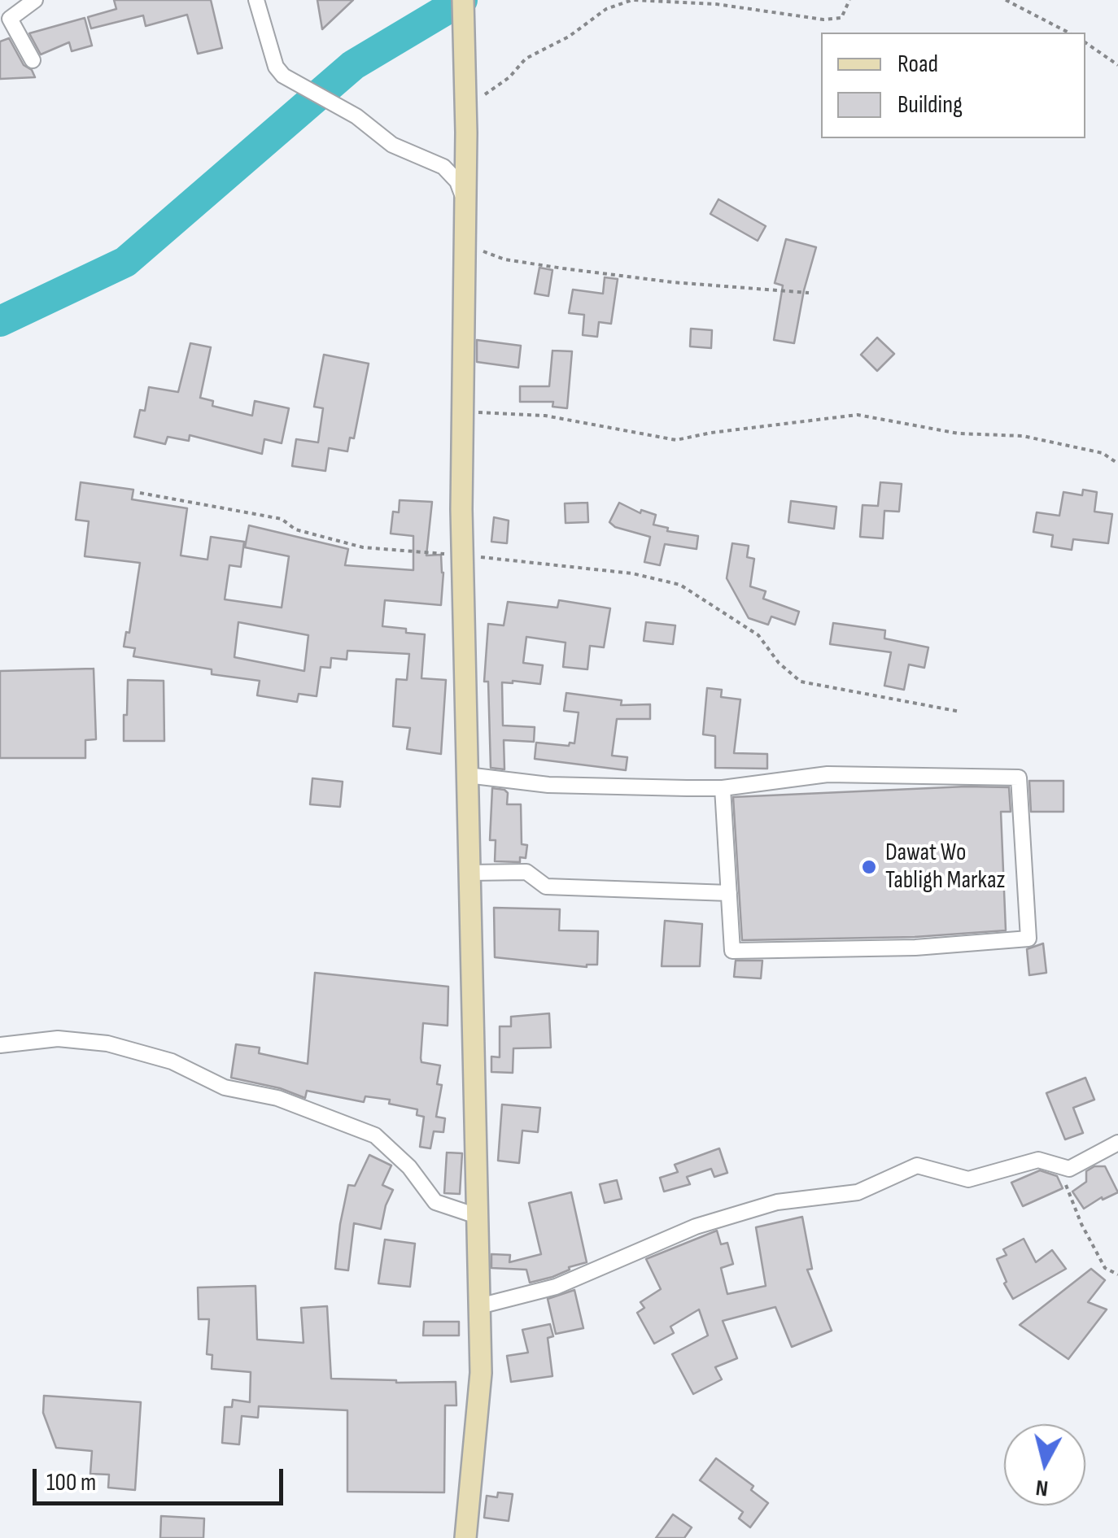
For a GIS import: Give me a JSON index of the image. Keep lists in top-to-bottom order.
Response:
{
  "places": ["Dawat Wo Tabligh Markaz"],
  "legend": ["Road", "Building"],
  "scale_bar": "100 m",
  "north": "bottom"
}
